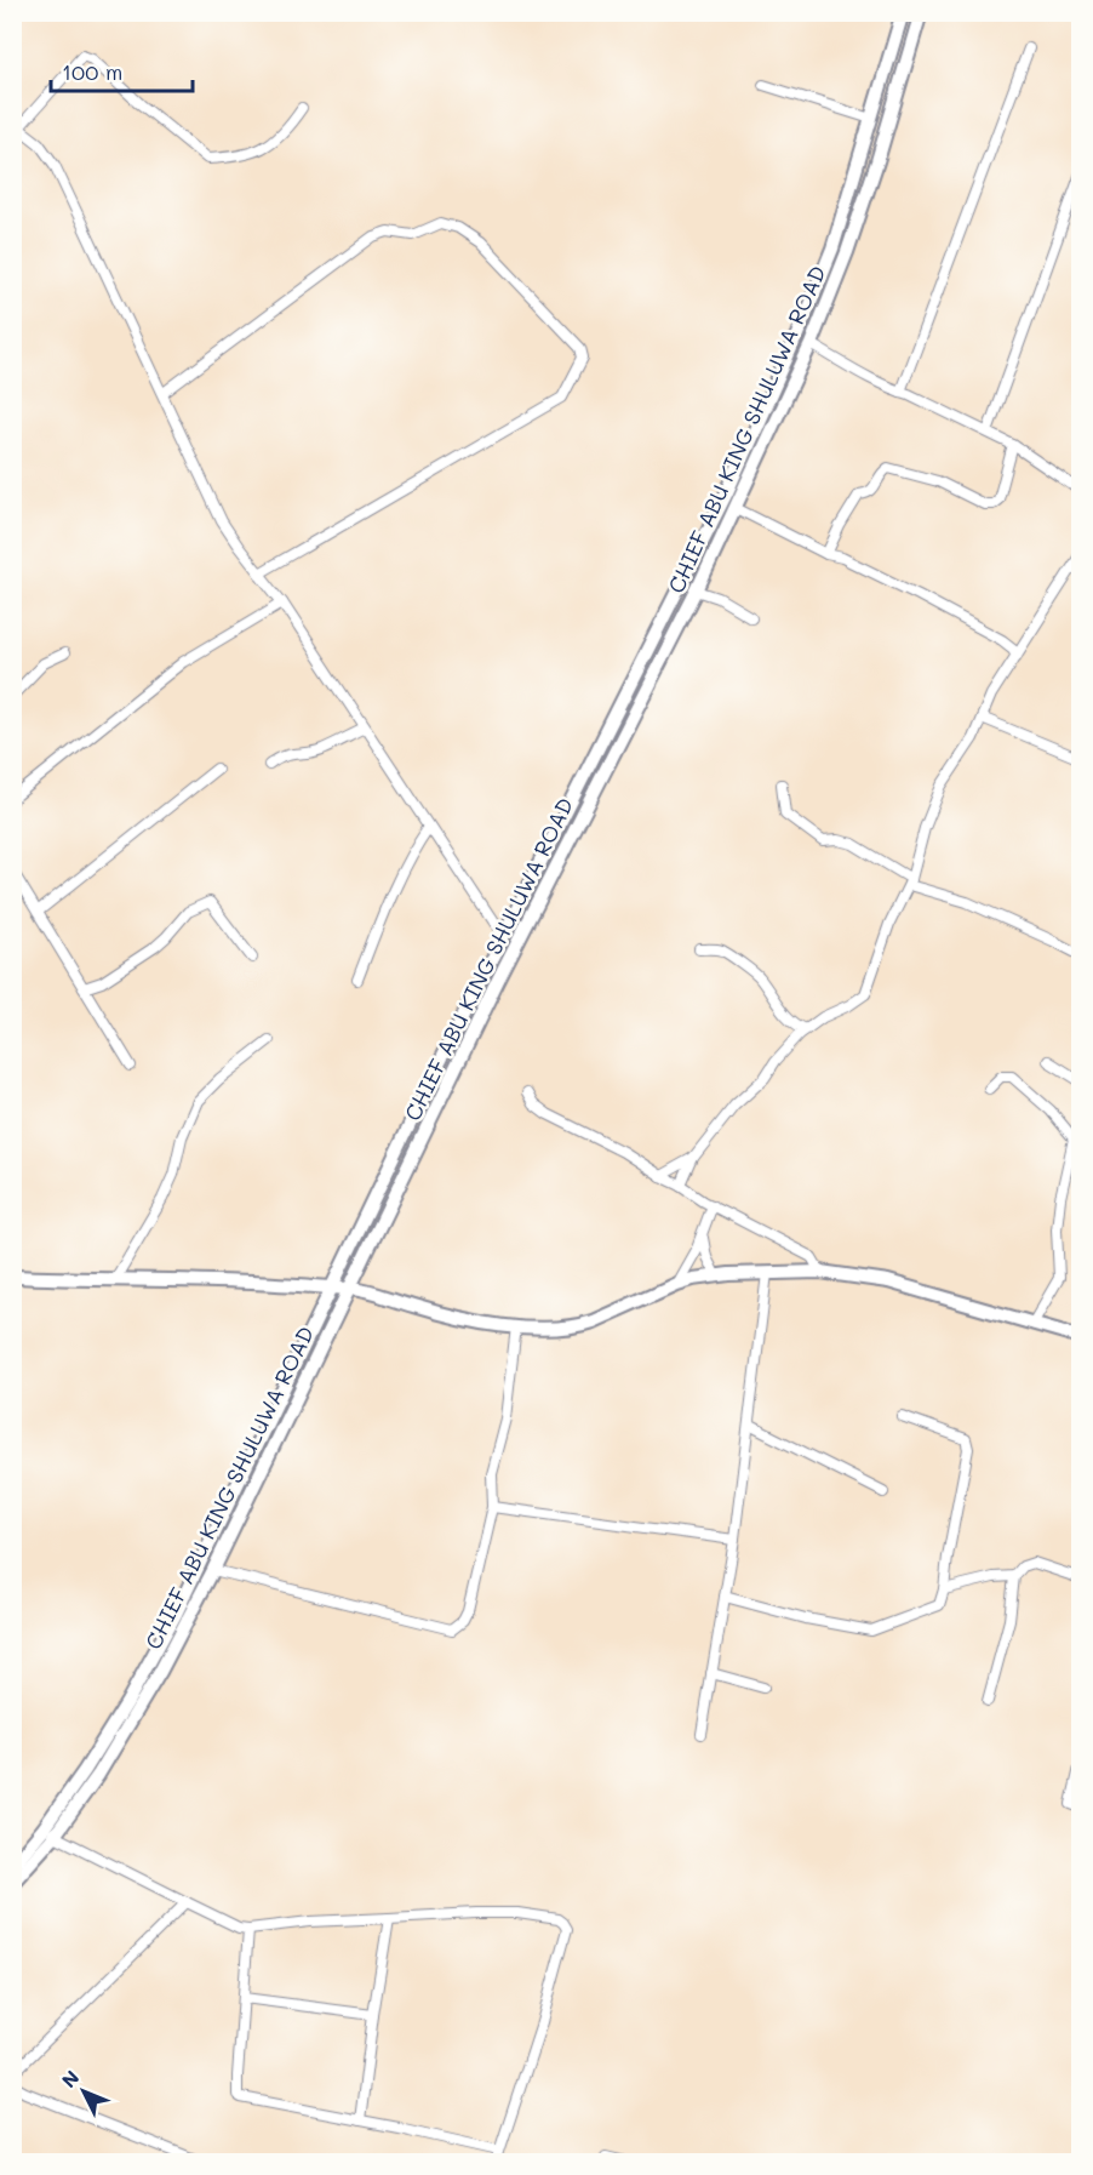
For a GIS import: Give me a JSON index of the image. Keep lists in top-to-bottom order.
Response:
{
  "streets": {
    "street": ["CHIEF ABU KING SHULUWA ROAD"]
  },
  "scale_bar": "100 m",
  "north": "top left"
}
